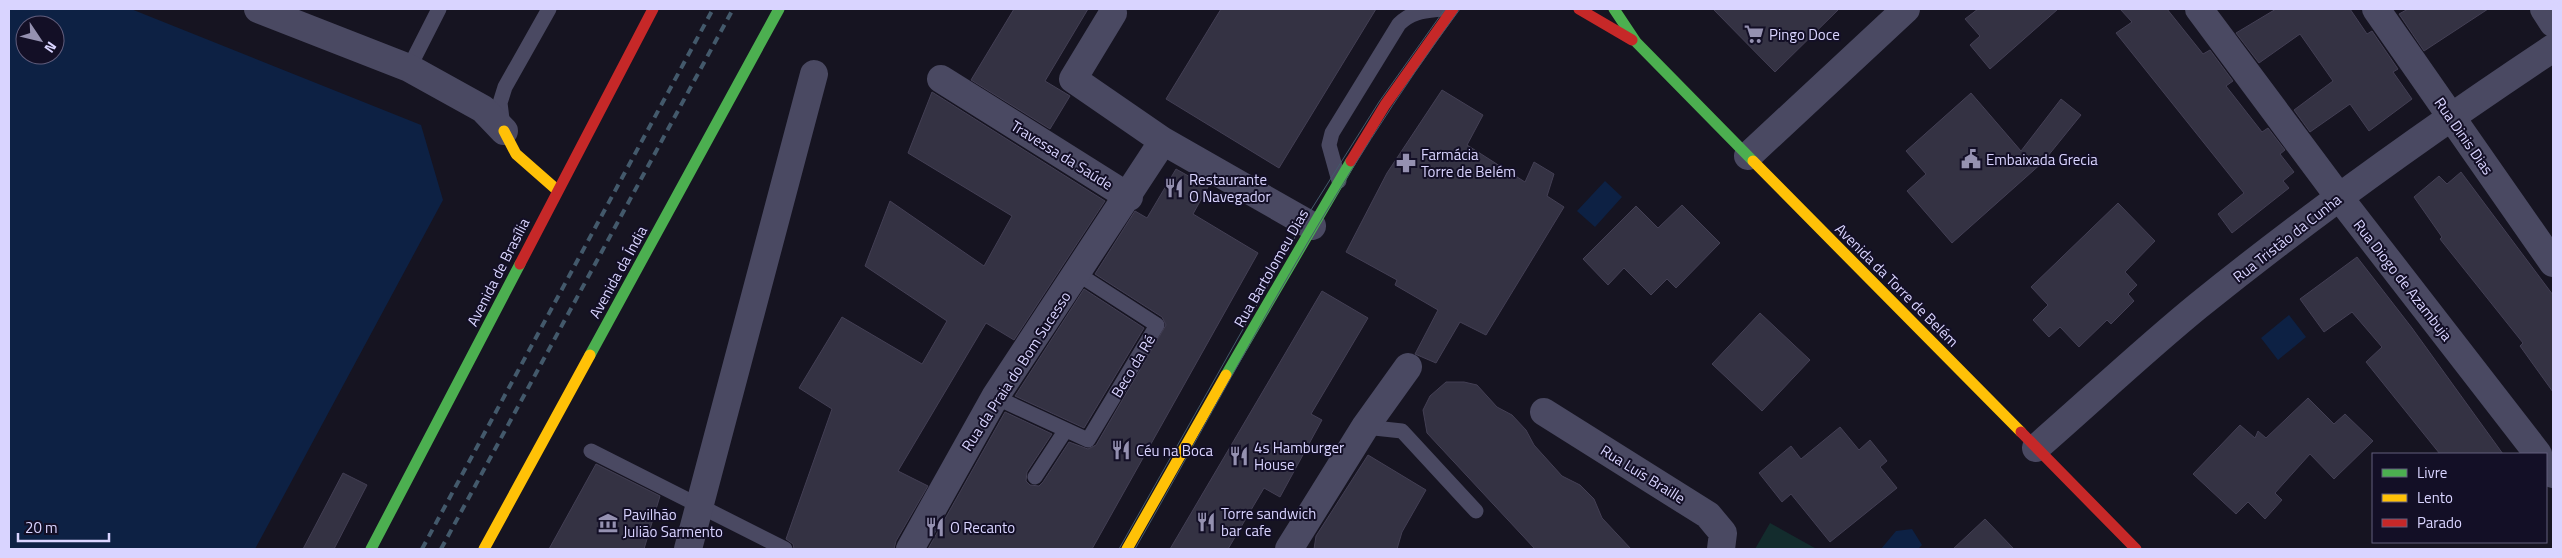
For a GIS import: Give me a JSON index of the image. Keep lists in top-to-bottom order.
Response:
{
  "streets": {
    "street": [
      "Rua Dinis Dias",
      "Travessa da Saúde",
      "Rua Tristão da Cunha",
      "Rua Bartolomeu Dias",
      "Avenida de Brasília",
      "Avenida da Índia",
      "Rua Diogo de Azambuja",
      "Avenida da Torre de Belém",
      "Rua da Praia do Bom Sucesso",
      "Rua Luís Braille"
    ],
    "lane": ["Beco da Ré"]
  },
  "crossings": [
    ["Rua Dinis Dias", "Rua Tristão da Cunha"],
    ["Travessa da Saúde", "Rua da Praia do Bom Sucesso"],
    ["Rua Tristão da Cunha", "Rua Diogo de Azambuja"],
    ["Rua Tristão da Cunha", "Avenida da Torre de Belém"],
    ["Beco da Ré", "Rua da Praia do Bom Sucesso"]
  ],
  "places": {
    "supermarket": ["Pingo Doce"],
    "public building": ["Embaixada Grecia"],
    "pharmacy": ["Farmácia Torre de Belém"],
    "restaurant": [
      "Restaurante O Navegador",
      "Céu na Boca",
      "4s Hamburger House",
      "Torre sandwich bar cafe",
      "O Recanto"
    ],
    "museum": ["Pavilhão Julião Sarmento"]
  },
  "legend": ["Livre", "Lento", "Parado"],
  "scale_bar": "20 m",
  "north": "bottom right"
}
